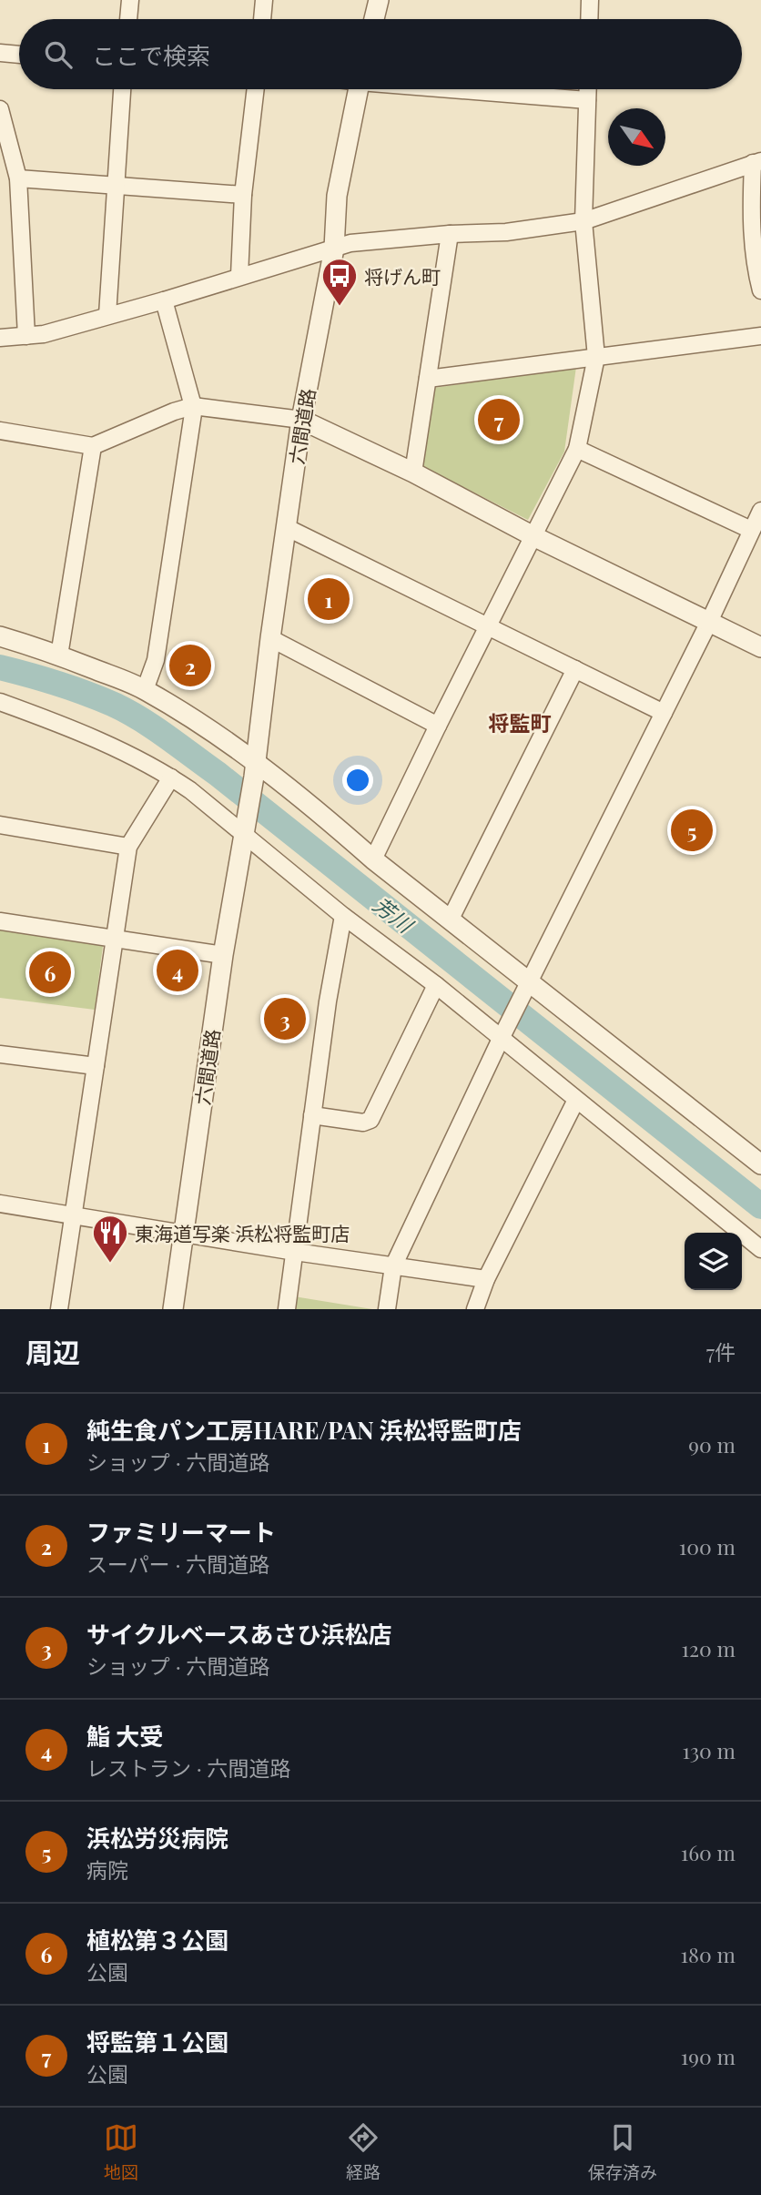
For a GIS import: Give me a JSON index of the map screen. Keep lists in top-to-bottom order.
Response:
{
  "streets": {
    "street": ["六間道路"]
  },
  "districts": ["将監町"],
  "water": ["芳川"],
  "places": {
    "bus stop": ["将げん町"],
    "restaurant": ["東海道写楽 浜松将監町店"]
  },
  "north": "bottom right",
  "page": {
    "search": "ここで検索",
    "pins": [
      "7",
      "1",
      "2",
      "5",
      "4",
      "6",
      "3"
    ],
    "heading": ["周辺", "7件"],
    "list": [
      {
        "mark": "1",
        "name": "純生食パン工房HARE/PAN 浜松将監町店",
        "note": "ショップ · 六間道路",
        "value": "90 m"
      },
      {
        "mark": "2",
        "name": "ファミリーマート",
        "note": "スーパー · 六間道路",
        "value": "100 m"
      },
      {
        "mark": "3",
        "name": "サイクルベースあさひ浜松店",
        "note": "ショップ · 六間道路",
        "value": "120 m"
      },
      {
        "mark": "4",
        "name": "鮨 大受",
        "note": "レストラン · 六間道路",
        "value": "130 m"
      },
      {
        "mark": "5",
        "name": "浜松労災病院",
        "note": "病院",
        "value": "160 m"
      },
      {
        "mark": "6",
        "name": "植松第３公園",
        "note": "公園",
        "value": "180 m"
      },
      {
        "mark": "7",
        "name": "将監第１公園",
        "note": "公園",
        "value": "190 m"
      }
    ],
    "nav": ["地図", "経路", "保存済み"]
  }
}
